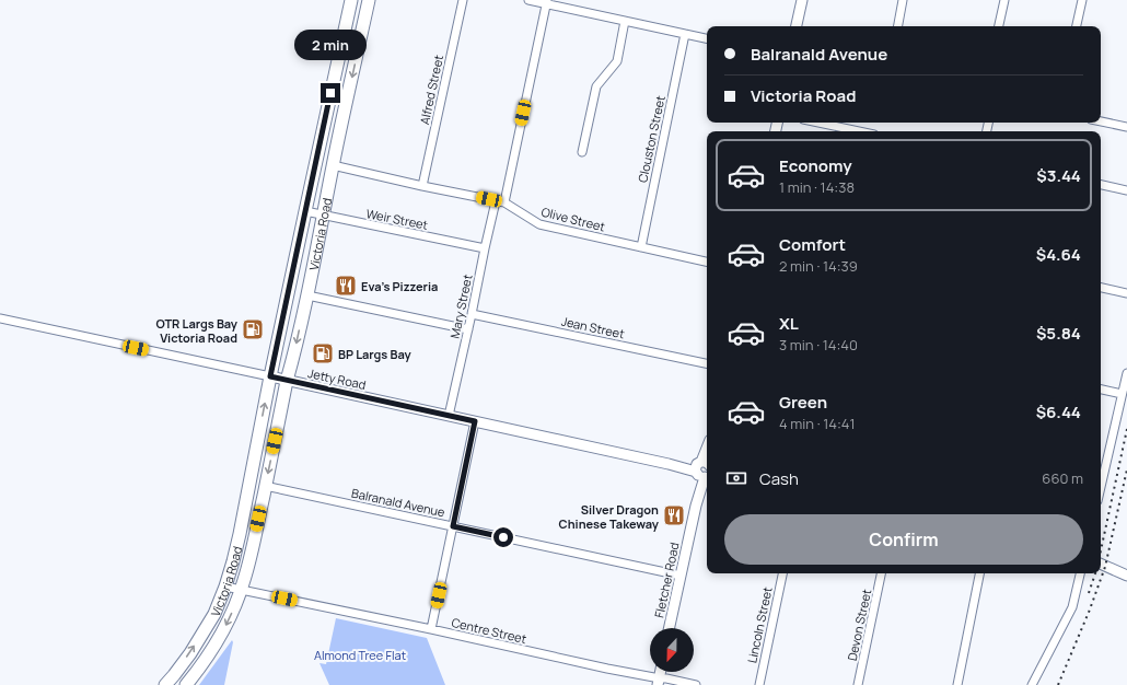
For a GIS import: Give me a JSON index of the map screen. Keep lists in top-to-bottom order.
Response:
{
  "streets": {
    "highway": ["Victoria Road"],
    "street": [
      "Alfred Street",
      "Clouston Street",
      "Weir Street",
      "Olive Street",
      "Mary Street",
      "Jean Street",
      "Jetty Road",
      "Balranald Avenue",
      "Fletcher Road",
      "Lincoln Street",
      "Devon Street",
      "Centre Street"
    ]
  },
  "crossings": [
    ["Alfred Street", "Olive Street"],
    ["Clouston Street", "Olive Street"],
    ["Weir Street", "Victoria Road"],
    ["Weir Street", "Mary Street"],
    ["Olive Street", "Victoria Road"],
    ["Olive Street", "Mary Street"],
    ["Victoria Road", "Jetty Road"],
    ["Victoria Road", "Balranald Avenue"],
    ["Victoria Road", "Centre Street"],
    ["Mary Street", "Jean Street"],
    ["Mary Street", "Jetty Road"],
    ["Jetty Road", "Fletcher Road"],
    ["Balranald Avenue", "Fletcher Road"]
  ],
  "parks": ["Almond Tree Flat"],
  "places": {
    "restaurant": ["Eva's Pizzeria", "Silver Dragon Chinese Takeway"],
    "fuel station": ["OTR Largs Bay Victoria Road", "BP Largs Bay"]
  },
  "north": "bottom",
  "page": {
    "banner": ["Balranald Avenue", "Victoria Road"],
    "bubble": "2 min",
    "list": [
      {
        "name": "Economy",
        "note": "1 min · 14:38",
        "value": "$3.44"
      },
      {
        "name": "Comfort",
        "note": "2 min · 14:39",
        "value": "$4.64"
      },
      {
        "name": "XL",
        "note": "3 min · 14:40",
        "value": "$5.84"
      },
      {
        "name": "Green",
        "note": "4 min · 14:41",
        "value": "$6.44"
      }
    ],
    "pay": ["Cash", "660 m"],
    "buttons": "Confirm"
  }
}
